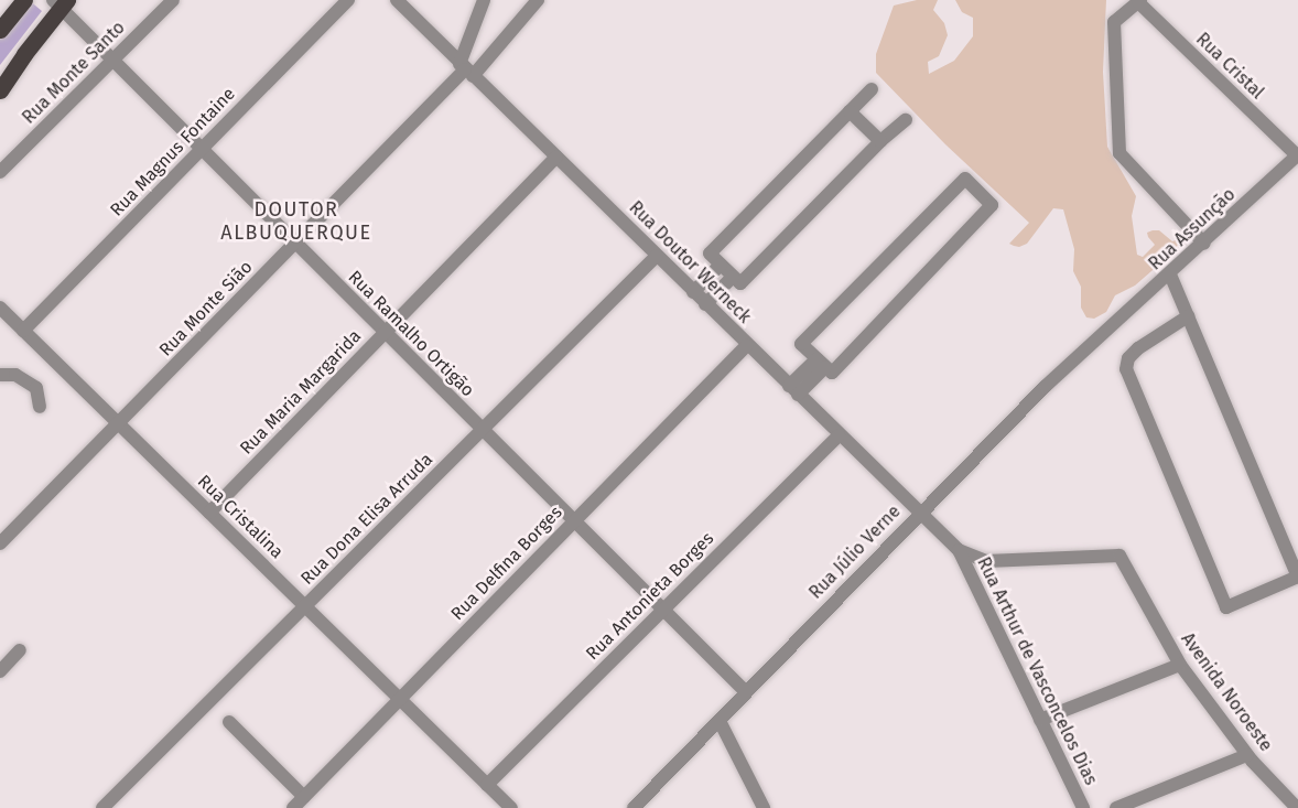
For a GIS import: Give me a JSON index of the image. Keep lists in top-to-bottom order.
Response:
{
  "streets": {
    "street": [
      "Rua Cristal",
      "Rua Monte Santo",
      "Rua Magnus Fontaine",
      "Rua Assunção",
      "Rua Doutor Werneck",
      "Rua Monte Sião",
      "Rua Ramalho Ortigão",
      "Rua Maria Margarida",
      "Rua Cristalina",
      "Rua Dona Elisa Arruda",
      "Rua Júlio Verne",
      "Rua Delfina Borges",
      "Rua Antonieta Borges",
      "Rua Arthur de Vasconcelos Dias",
      "Avenida Noroeste"
    ]
  },
  "crossings": [
    ["Rua Cristal", "Rua Assunção"],
    ["Rua Monte Santo", "Rua Ramalho Ortigão"],
    ["Rua Magnus Fontaine", "Rua Ramalho Ortigão"],
    ["Rua Magnus Fontaine", "Rua Cristalina"],
    ["Rua Assunção", "Rua Júlio Verne"],
    ["Rua Doutor Werneck", "Rua Monte Sião"],
    ["Rua Doutor Werneck", "Rua Maria Margarida"],
    ["Rua Doutor Werneck", "Rua Dona Elisa Arruda"],
    ["Rua Doutor Werneck", "Rua Júlio Verne"],
    ["Rua Doutor Werneck", "Rua Delfina Borges"],
    ["Rua Doutor Werneck", "Rua Antonieta Borges"],
    ["Rua Doutor Werneck", "Rua Arthur de Vasconcelos Dias"],
    ["Rua Doutor Werneck", "Avenida Noroeste"],
    ["Rua Monte Sião", "Rua Ramalho Ortigão"],
    ["Rua Monte Sião", "Rua Cristalina"],
    ["Rua Ramalho Ortigão", "Rua Maria Margarida"],
    ["Rua Ramalho Ortigão", "Rua Dona Elisa Arruda"],
    ["Rua Ramalho Ortigão", "Rua Júlio Verne"],
    ["Rua Ramalho Ortigão", "Rua Delfina Borges"],
    ["Rua Ramalho Ortigão", "Rua Antonieta Borges"],
    ["Rua Maria Margarida", "Rua Cristalina"],
    ["Rua Cristalina", "Rua Dona Elisa Arruda"],
    ["Rua Cristalina", "Rua Delfina Borges"],
    ["Rua Cristalina", "Rua Antonieta Borges"],
    ["Rua Arthur de Vasconcelos Dias", "Avenida Noroeste"]
  ],
  "districts": ["DOUTOR ALBUQUERQUE"]
}
